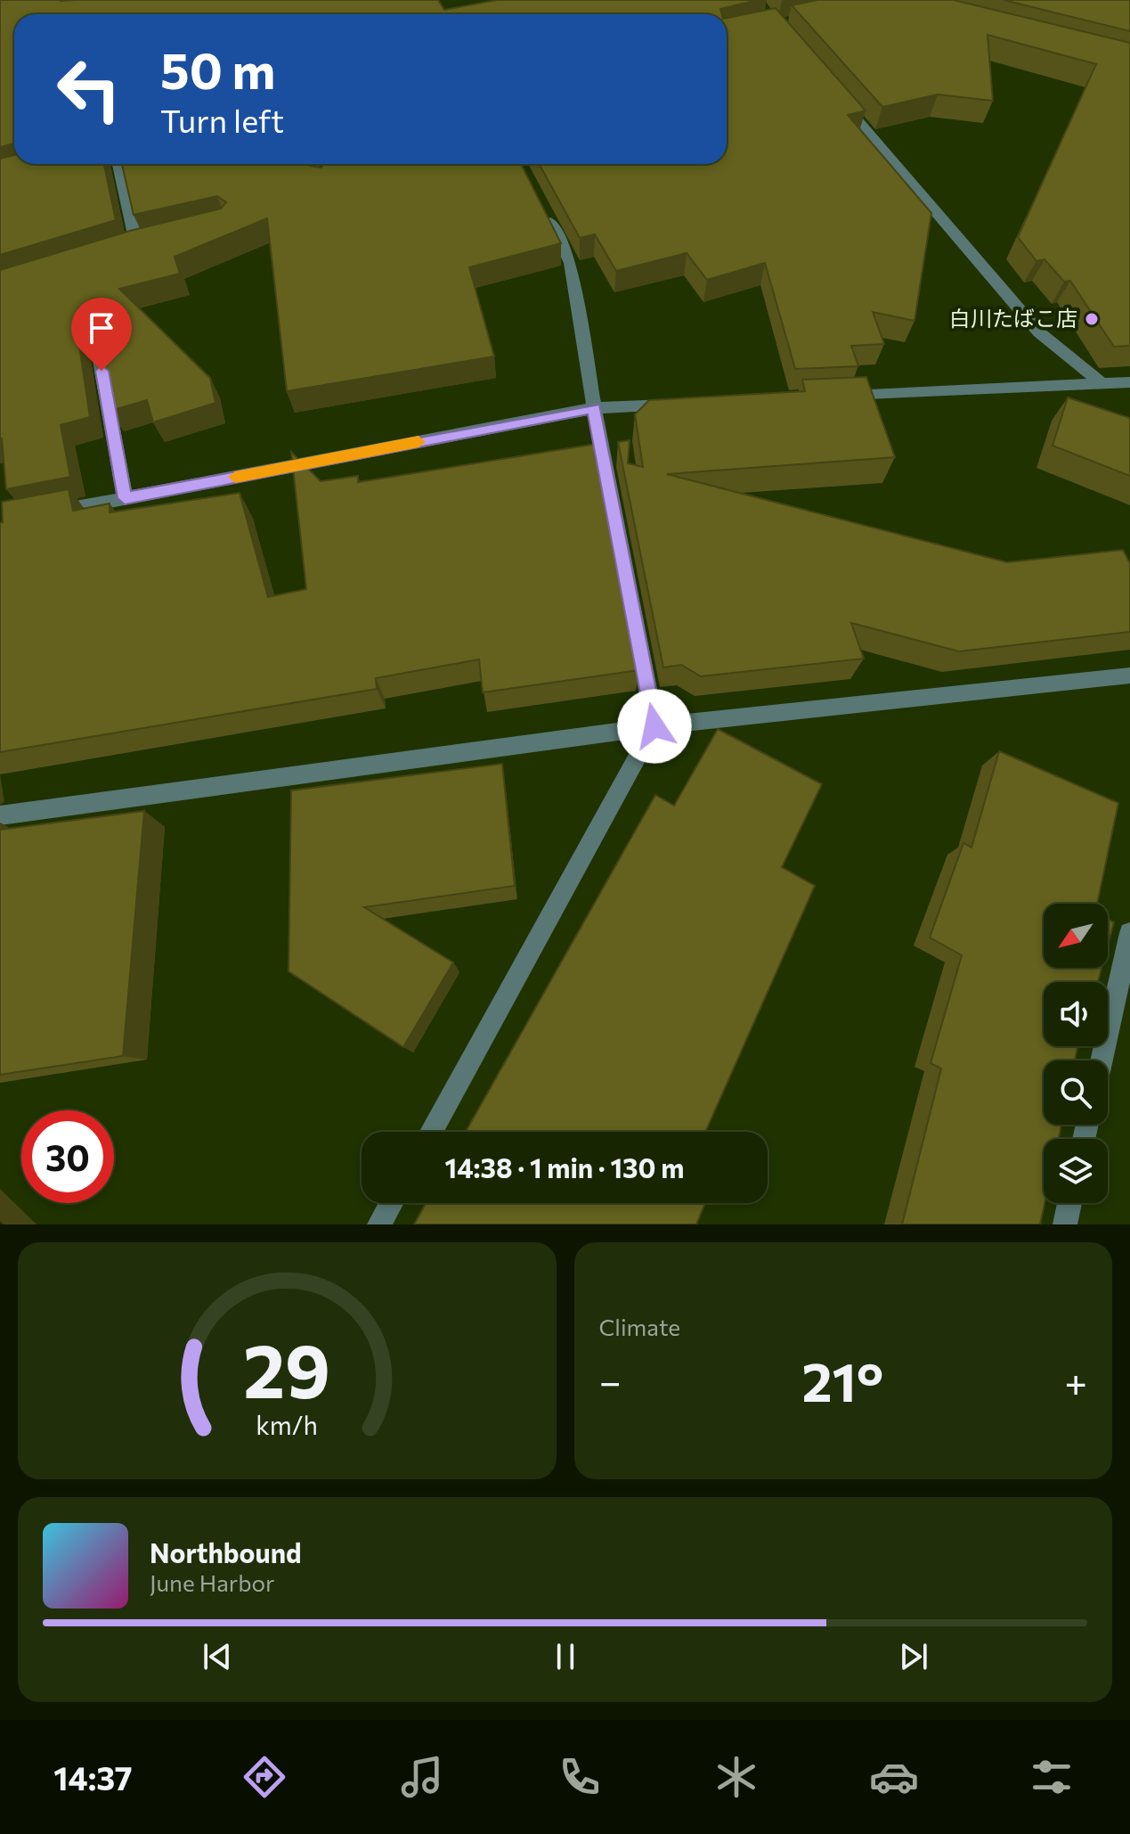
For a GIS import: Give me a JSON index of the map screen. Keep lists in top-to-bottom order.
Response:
{
  "places": ["白川たばこ店"],
  "north": "bottom left",
  "page": {
    "turn": ["50 m", "Turn left"],
    "limit": "30",
    "trip": "14:38 · 1 min · 130 m",
    "tile": "Climate",
    "heat": ["−", "21°", "+"],
    "song": ["Northbound", "June Harbor"],
    "tabs": "14:37",
    "gauge": ["29", "km/h"]
  }
}
